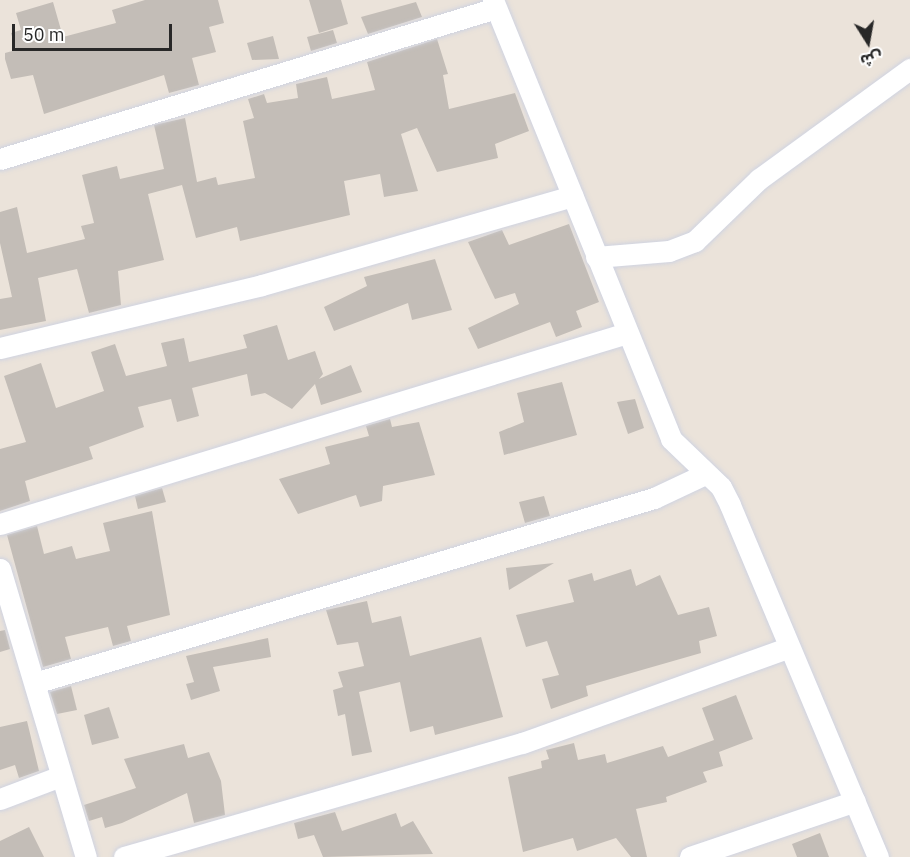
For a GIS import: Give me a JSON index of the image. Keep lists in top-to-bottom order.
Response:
{
  "scale_bar": "50 m",
  "north": "bottom"
}
